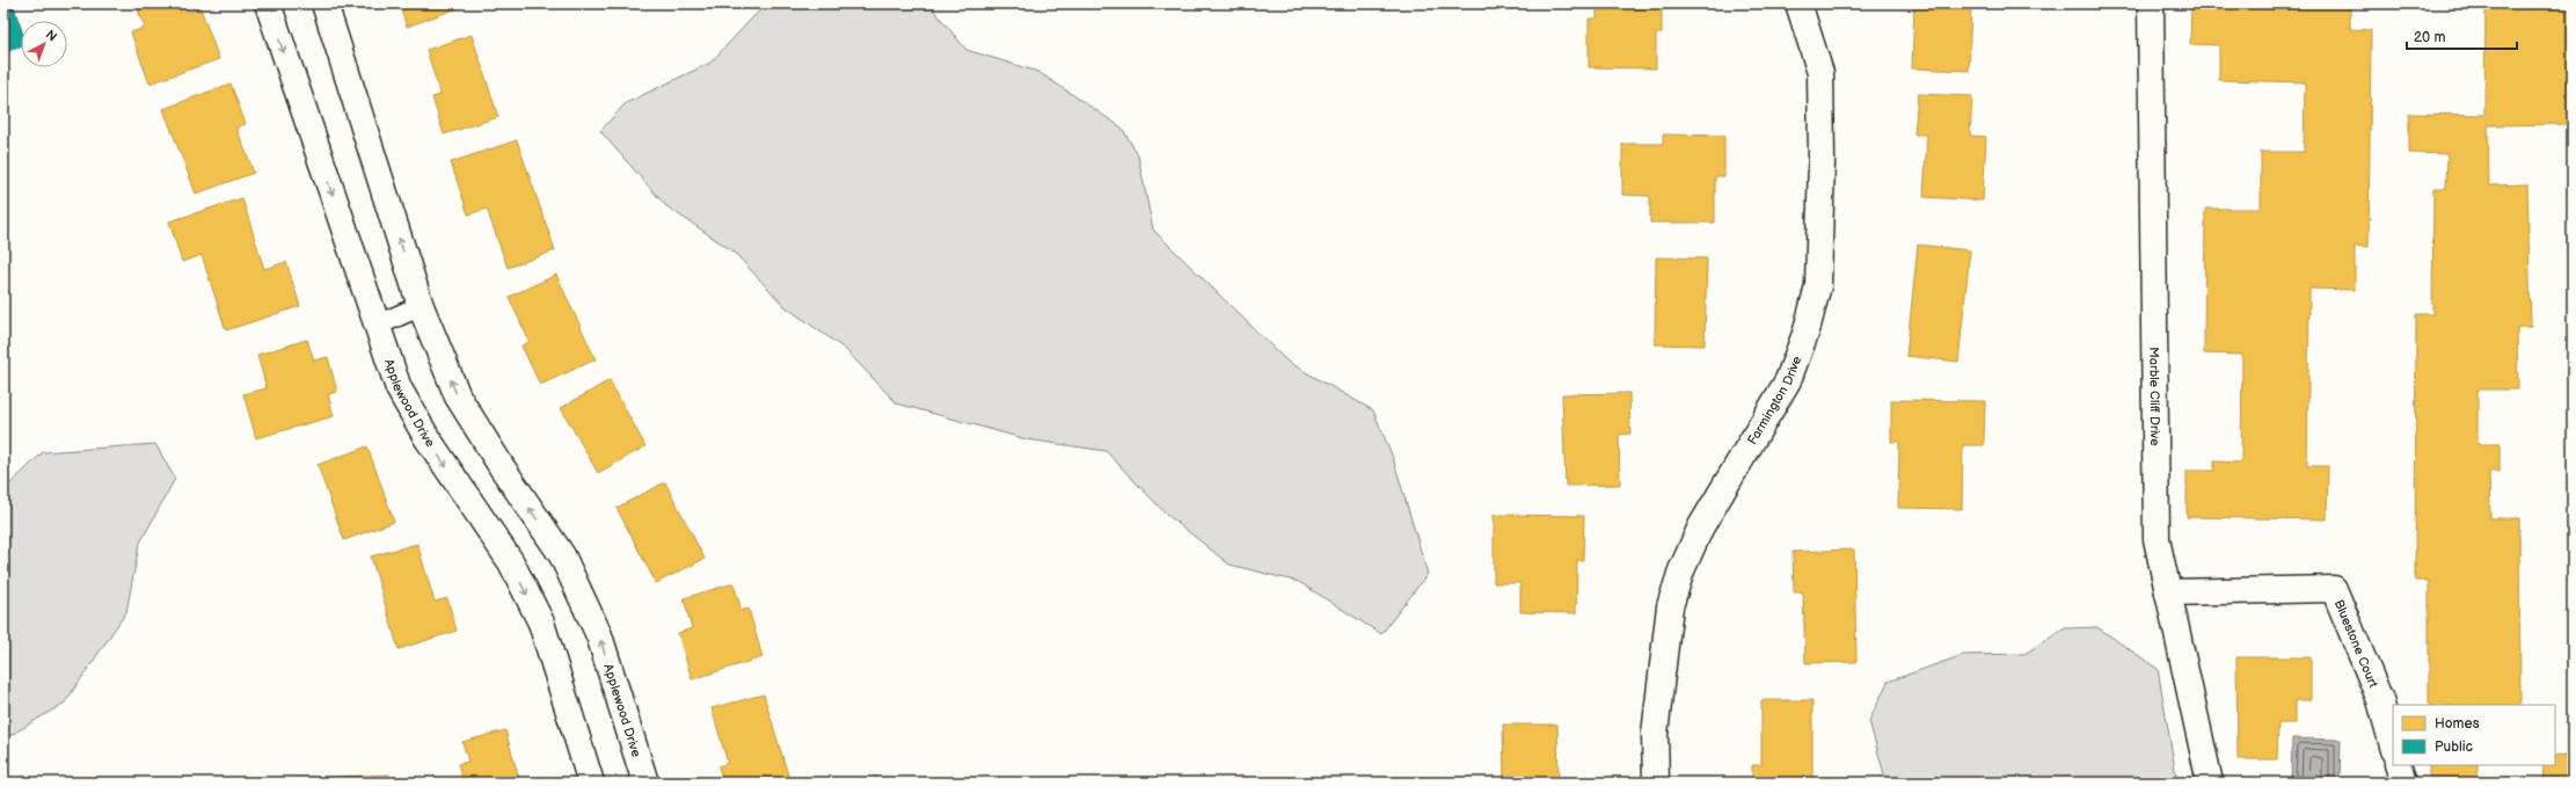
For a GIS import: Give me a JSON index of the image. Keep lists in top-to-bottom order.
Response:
{
  "streets": {
    "street": [
      "Marble Cliff Drive",
      "Farmington Drive",
      "Applewood Drive",
      "Bluestone Court"
    ]
  },
  "crossings": [
    ["Marble Cliff Drive", "Bluestone Court"]
  ],
  "legend": ["Homes", "Public"],
  "scale_bar": "20 m",
  "north": "top right"
}
